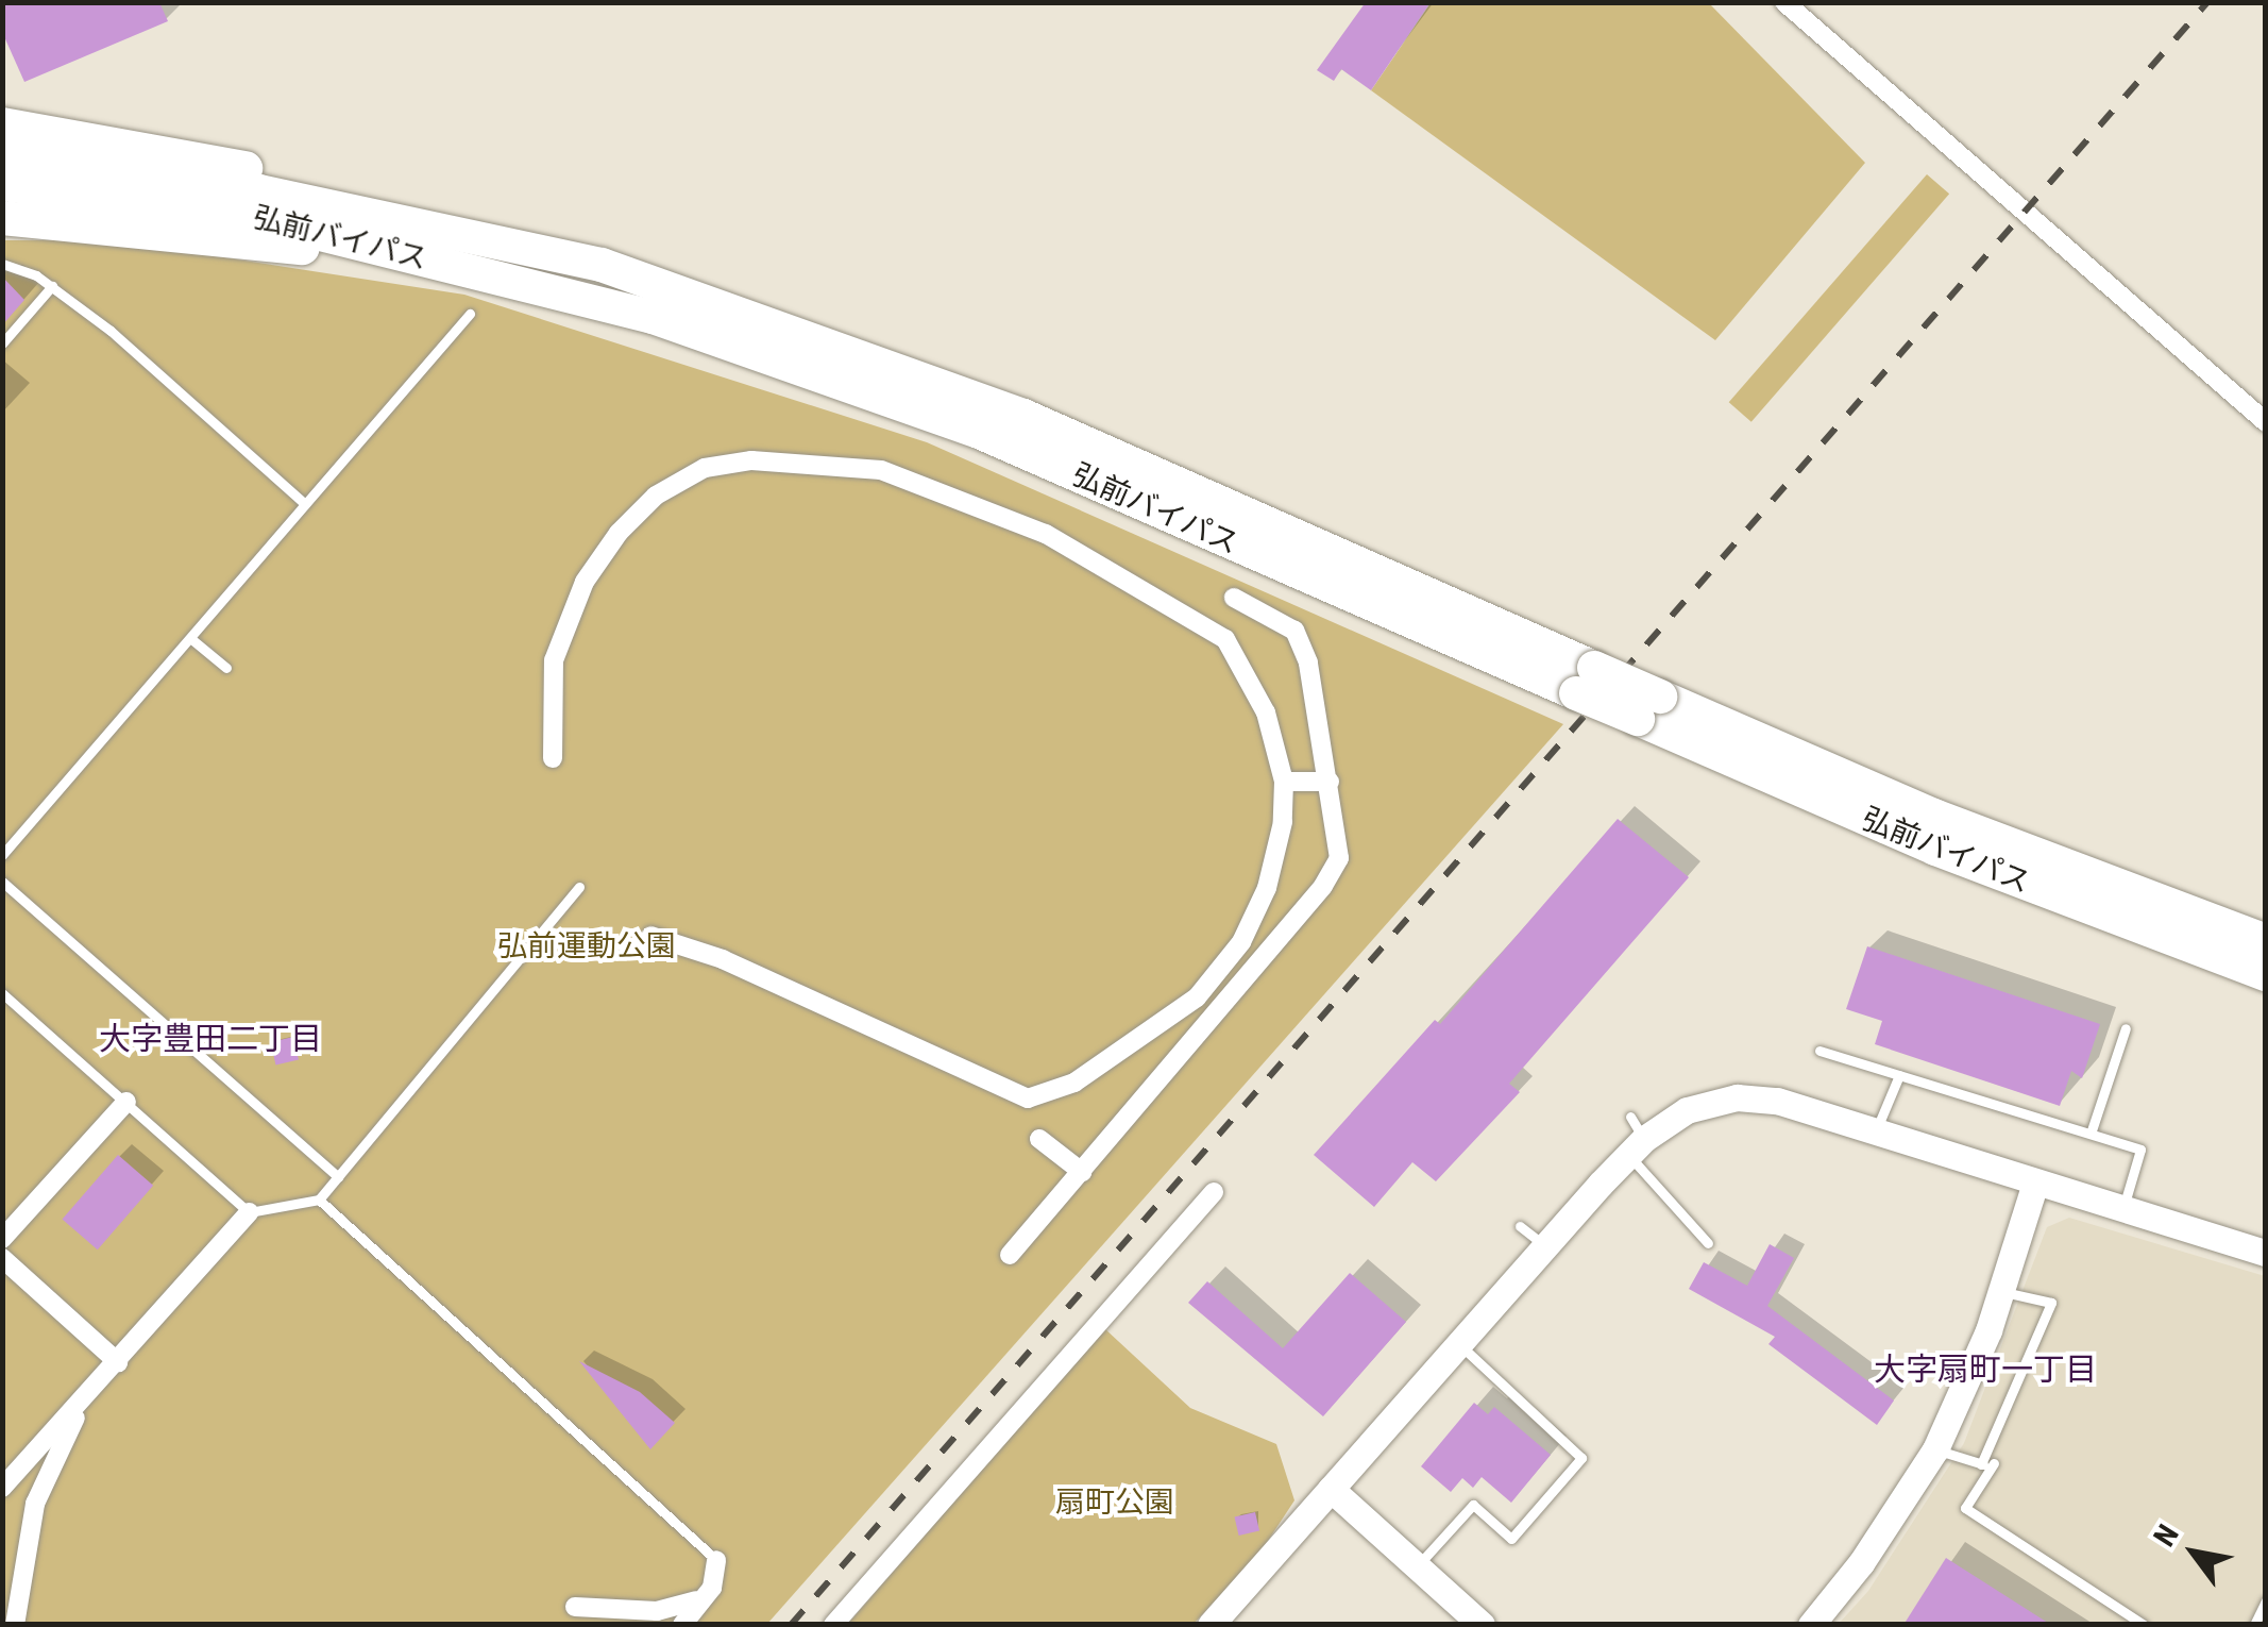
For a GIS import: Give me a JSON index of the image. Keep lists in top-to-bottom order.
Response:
{
  "streets": {
    "highway": ["弘前バイパス"]
  },
  "districts": ["大字豊田二丁目", "大字扇町一丁目"],
  "parks": ["弘前運動公園", "扇町公園"],
  "north": "top left"
}
